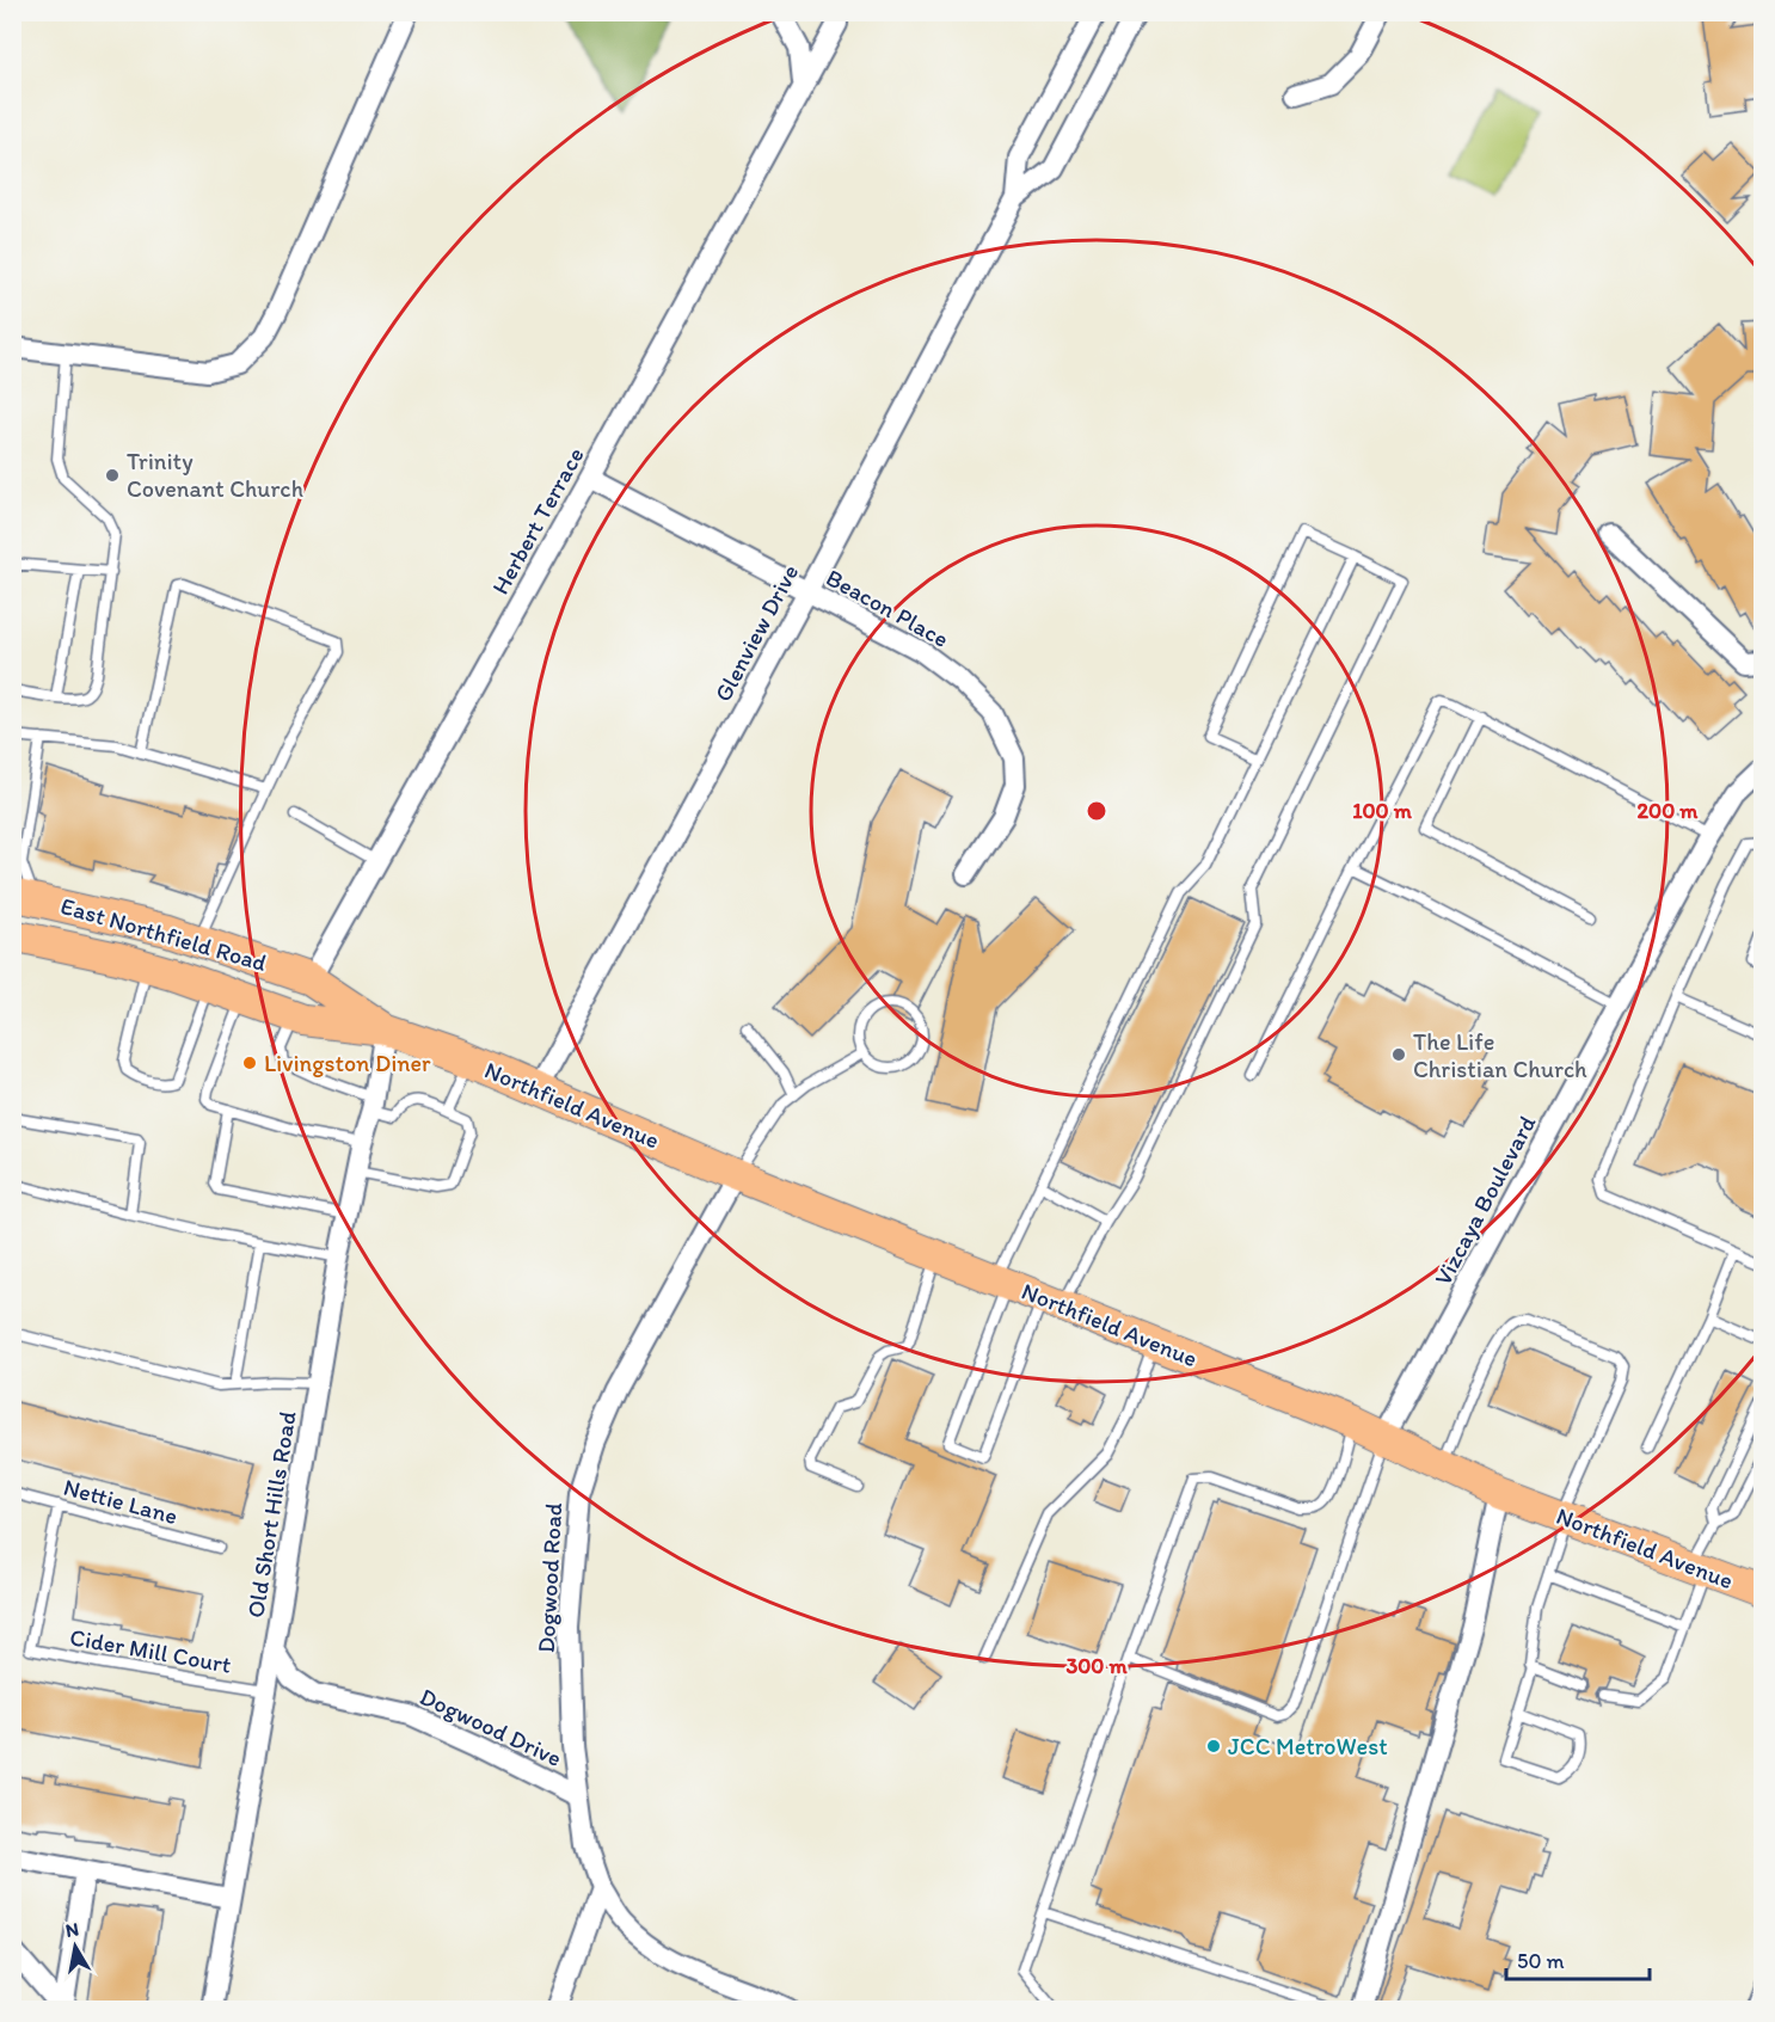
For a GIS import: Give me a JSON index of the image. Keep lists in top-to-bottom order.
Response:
{
  "streets": {
    "main road": ["East Northfield Road", "Northfield Avenue"],
    "street": [
      "Herbert Terrace",
      "Beacon Place",
      "Glenview Drive",
      "Vizcaya Boulevard",
      "Old Short Hills Road",
      "Dogwood Road",
      "Dogwood Drive"
    ],
    "lane": ["Nettie Lane", "Cider Mill Court"]
  },
  "crossings": [
    ["Herbert Terrace", "Beacon Place"],
    ["Herbert Terrace", "East Northfield Road"],
    ["Beacon Place", "Glenview Drive"],
    ["Glenview Drive", "Northfield Avenue"],
    ["East Northfield Road", "Northfield Avenue"],
    ["East Northfield Road", "Old Short Hills Road"],
    ["Northfield Avenue", "Vizcaya Boulevard"],
    ["Northfield Avenue", "Dogwood Road"],
    ["Nettie Lane", "Cider Mill Court"],
    ["Old Short Hills Road", "Cider Mill Court"],
    ["Old Short Hills Road", "Dogwood Drive"],
    ["Dogwood Road", "Dogwood Drive"]
  ],
  "places": [
    "Trinity Covenant Church",
    "The Life Christian Church",
    "Livingston Diner",
    "JCC MetroWest"
  ],
  "scale_bar": "50 m",
  "north": "top",
  "rings": ["100 m", "200 m", "300 m"]
}
